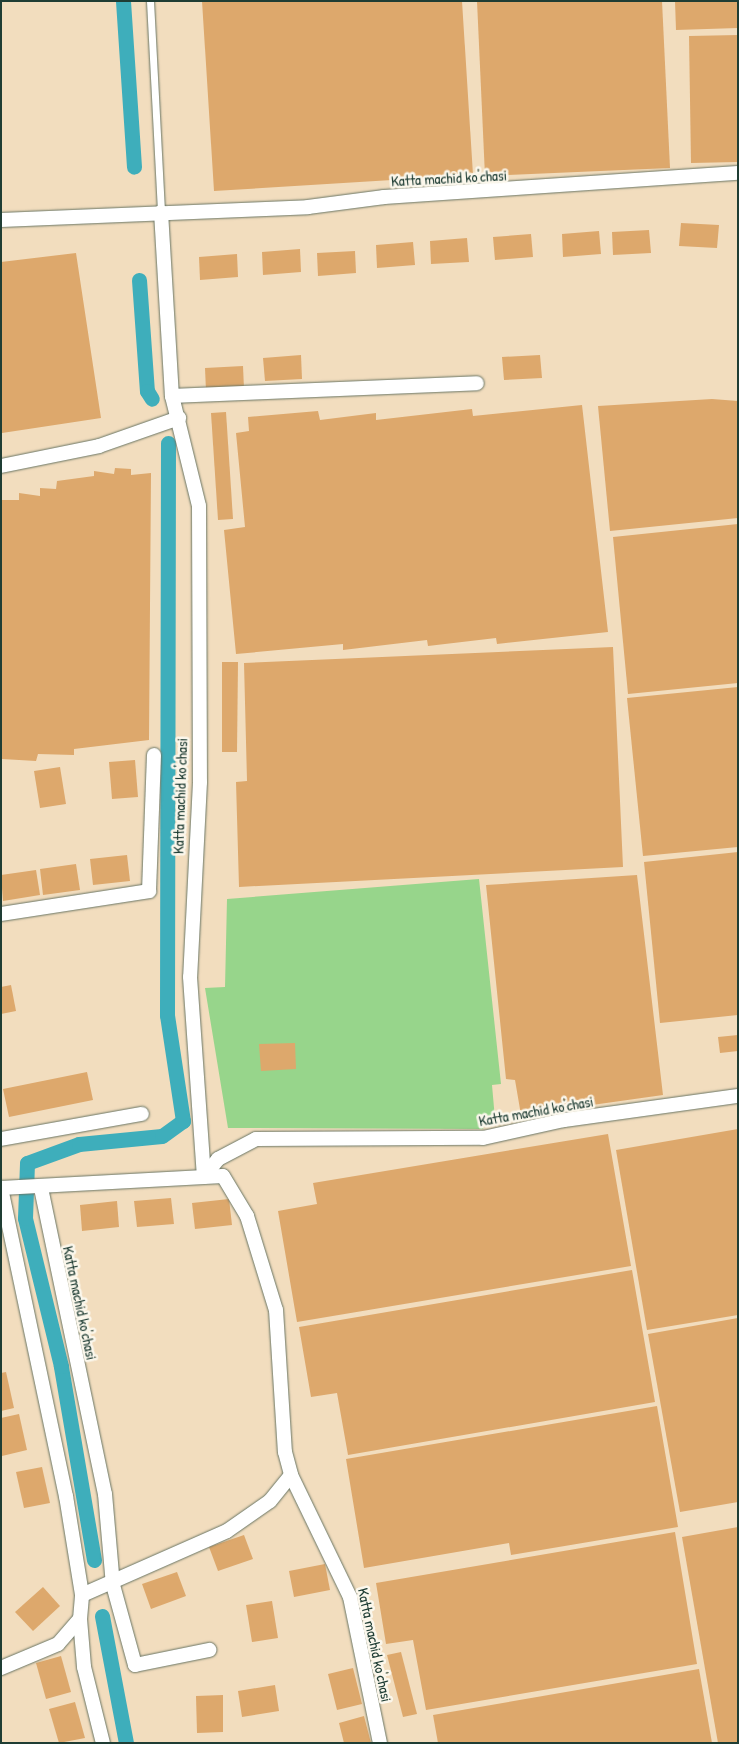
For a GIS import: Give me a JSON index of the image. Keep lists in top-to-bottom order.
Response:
{
  "streets": {
    "street": ["Katta machid ko'chasi"]
  }
}
